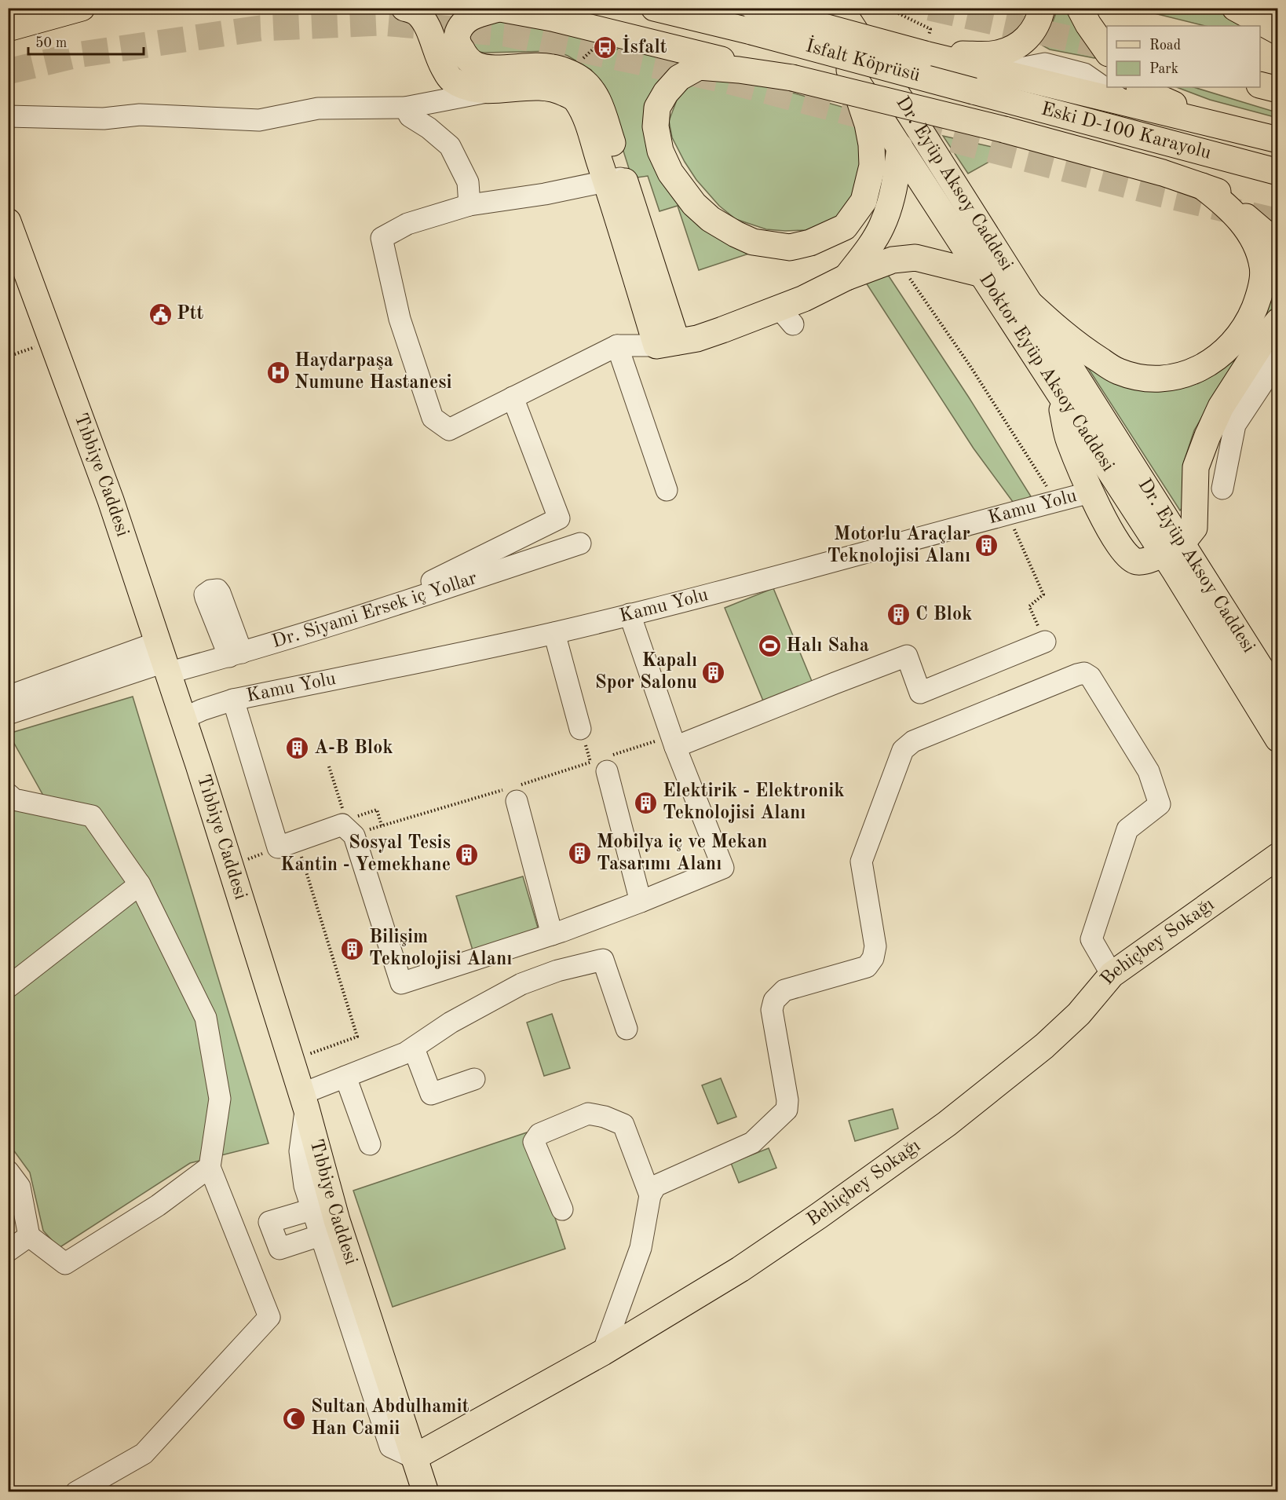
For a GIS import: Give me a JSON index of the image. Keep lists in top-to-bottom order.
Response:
{
  "streets": {
    "main road": [
      "İsfalt Köprüsü",
      "Eski D-100 Karayolu",
      "Dr. Eyüp Aksoy Caddesi",
      "Doktor Eyüp Aksoy Caddesi",
      "Tıbbiye Caddesi",
      "Behiçbey Sokağı"
    ],
    "street": ["Kamu Yolu", "Dr. Siyami Ersek iç Yollar"]
  },
  "crossings": [
    ["İsfalt Köprüsü", "Eski D-100 Karayolu"],
    ["Dr. Eyüp Aksoy Caddesi", "Doktor Eyüp Aksoy Caddesi"],
    ["Tıbbiye Caddesi", "Kamu Yolu"],
    ["Tıbbiye Caddesi", "Dr. Siyami Ersek iç Yollar"],
    ["Tıbbiye Caddesi", "Behiçbey Sokağı"]
  ],
  "places": {
    "bus stop": ["İsfalt"],
    "public building": ["Ptt"],
    "hospital": ["Haydarpaşa Numune Hastanesi"],
    "building": [
      "Motorlu Araçlar Teknolojisi Alanı",
      "C Blok",
      "Kapalı Spor Salonu",
      "A-B Blok",
      "Elektirik - Elektronik Teknolojisi Alanı",
      "Mobilya iç ve Mekan Tasarımı Alanı",
      "Sosyal Tesis Kantin - Yemekhane",
      "Bilişim Teknolojisi Alanı"
    ],
    "sports": ["Halı Saha"],
    "mosque": ["Sultan Abdulhamit Han Camii"]
  },
  "legend": ["Road", "Park"],
  "scale_bar": "50 m"
}
